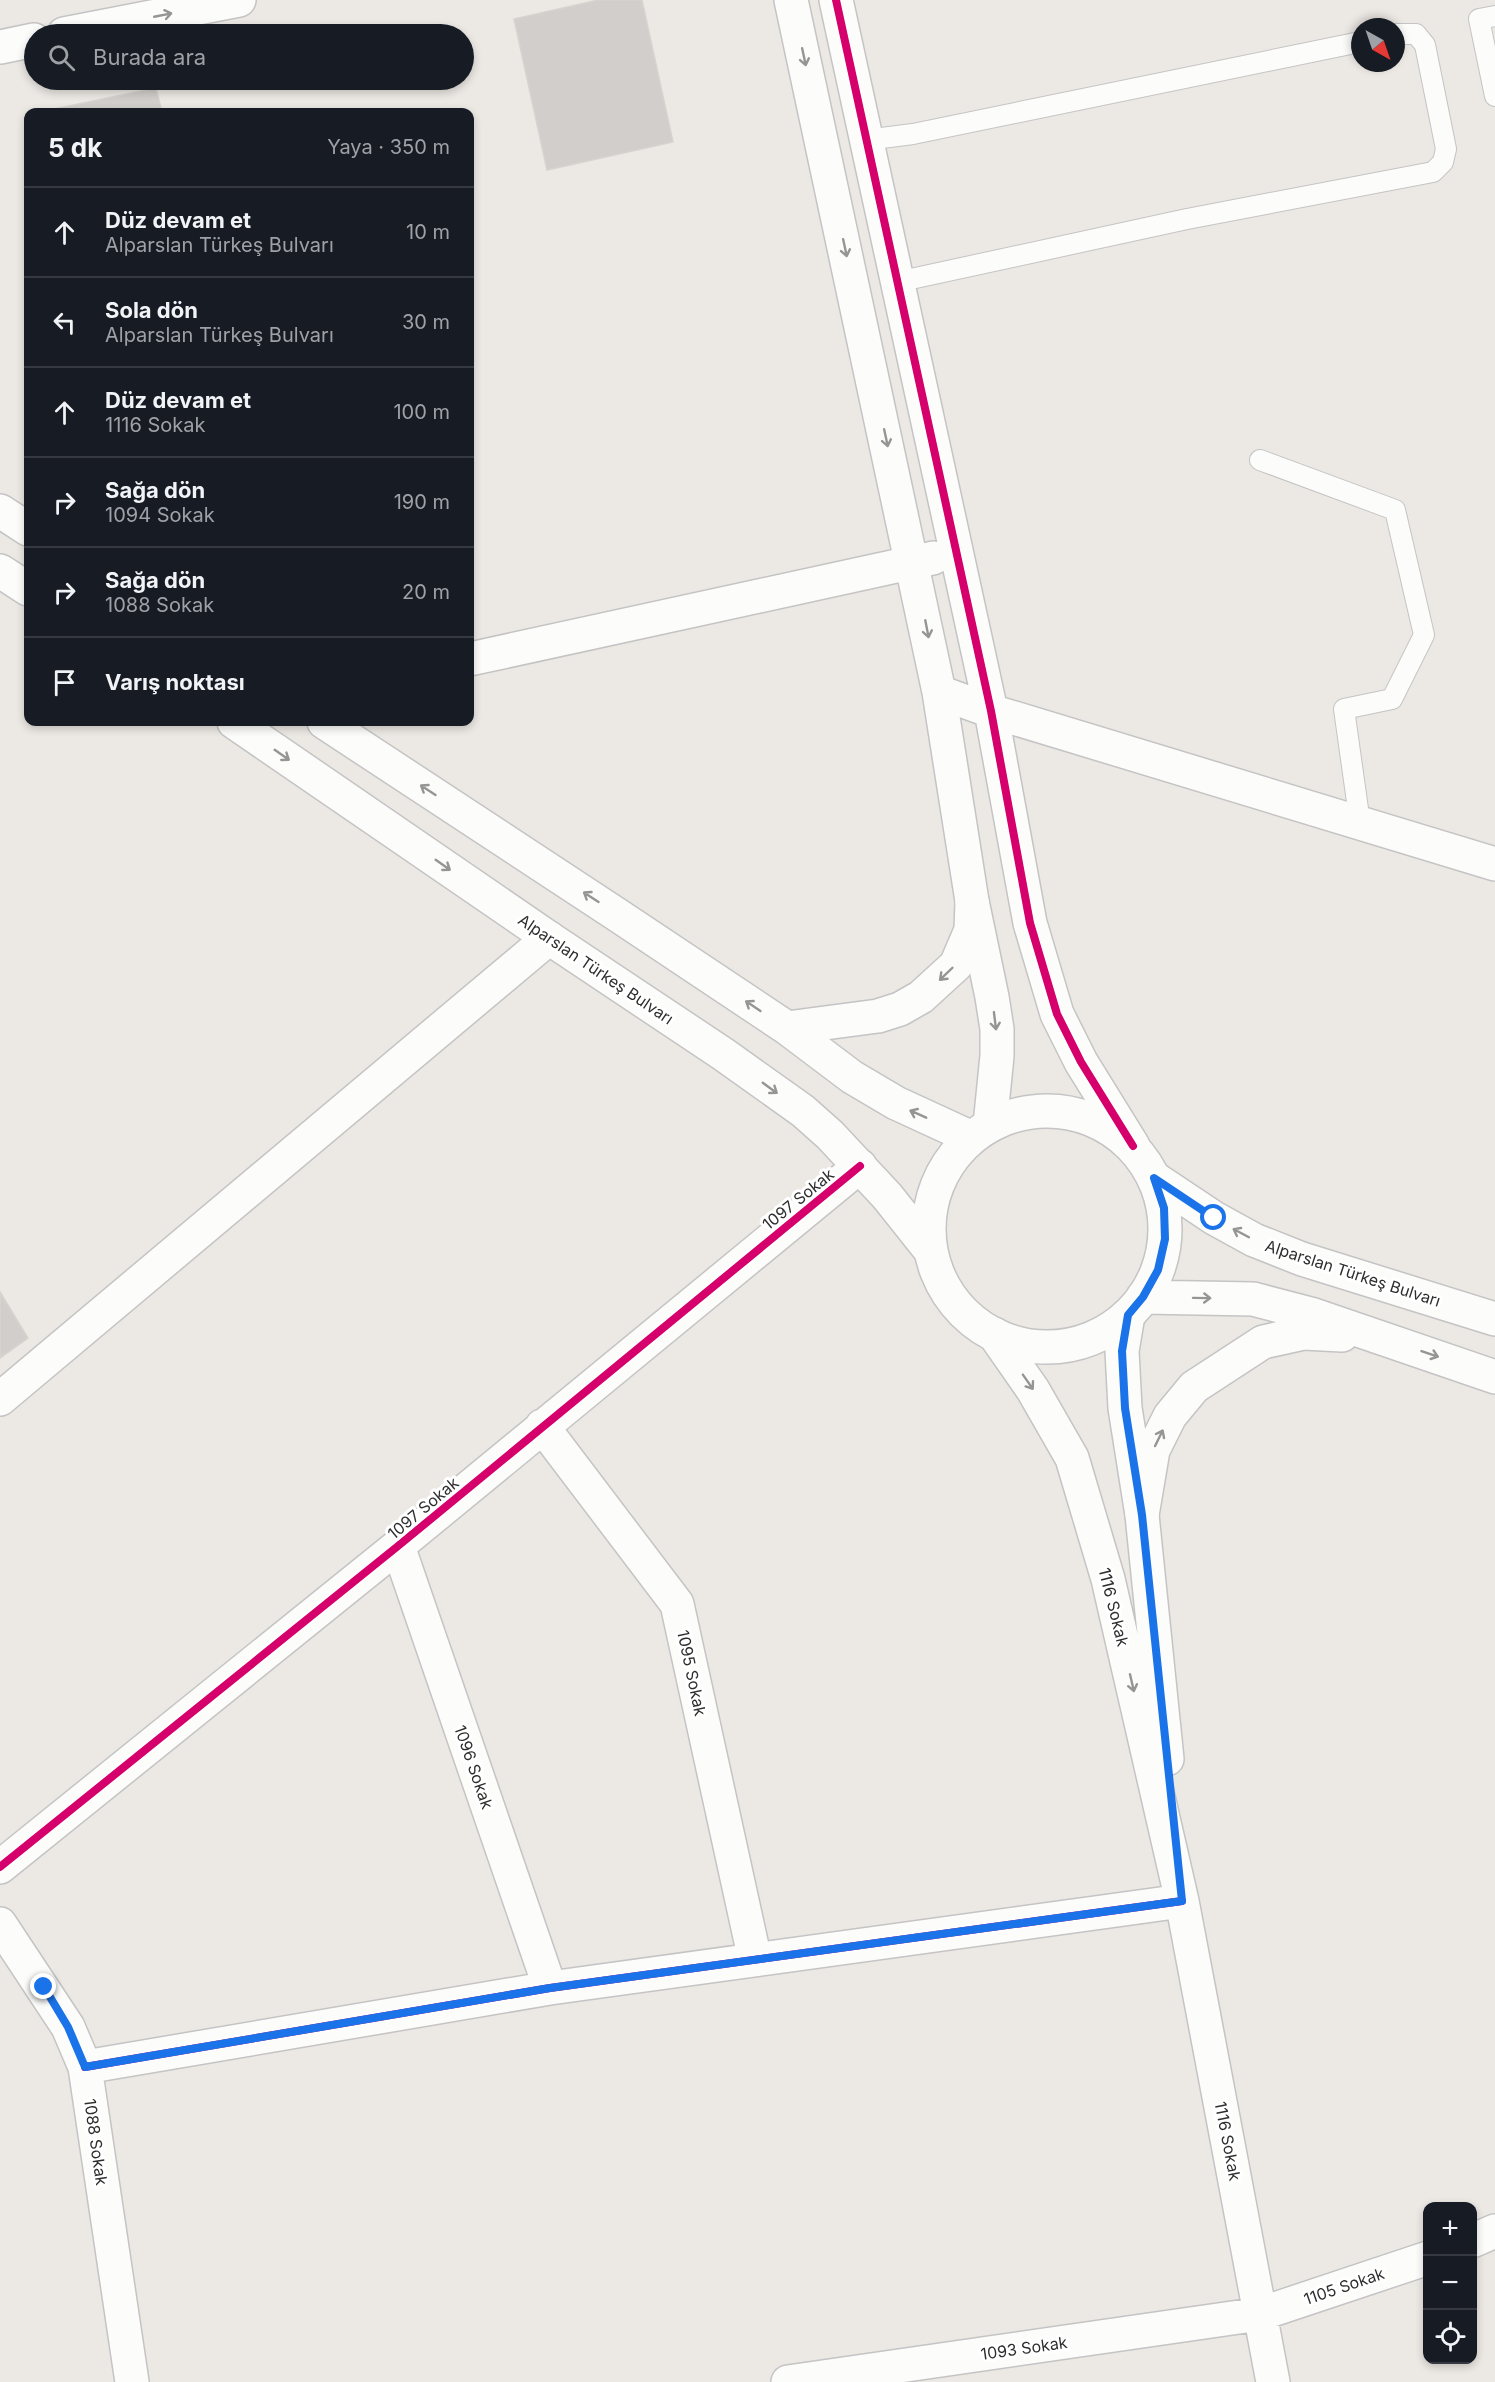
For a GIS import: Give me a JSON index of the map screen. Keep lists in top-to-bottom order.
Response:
{
  "streets": {
    "street": [
      "Alparslan Türkeş Bulvarı",
      "1097 Sokak",
      "1116 Sokak",
      "1095 Sokak",
      "1096 Sokak",
      "1088 Sokak",
      "1105 Sokak",
      "1093 Sokak"
    ]
  },
  "crossings": [
    ["Alparslan Türkeş Bulvarı", "1097 Sokak"],
    ["Alparslan Türkeş Bulvarı", "1116 Sokak"],
    ["1097 Sokak", "1095 Sokak"],
    ["1097 Sokak", "1096 Sokak"],
    ["1116 Sokak", "1105 Sokak"],
    ["1116 Sokak", "1093 Sokak"],
    ["1105 Sokak", "1093 Sokak"]
  ],
  "north": "bottom right",
  "page": {
    "search": "Burada ara",
    "heading": ["5 dk", "Yaya · 350 m"],
    "list": [
      ["Düz devam et", "Alparslan Türkeş Bulvarı", "10 m"],
      ["Sola dön", "Alparslan Türkeş Bulvarı", "30 m"],
      ["Düz devam et", "1116 Sokak", "100 m"],
      ["Sağa dön", "1094 Sokak", "190 m"],
      ["Sağa dön", "1088 Sokak", "20 m"],
      "Varış noktası"
    ],
    "map_buttons": ["+", "−"]
  }
}
